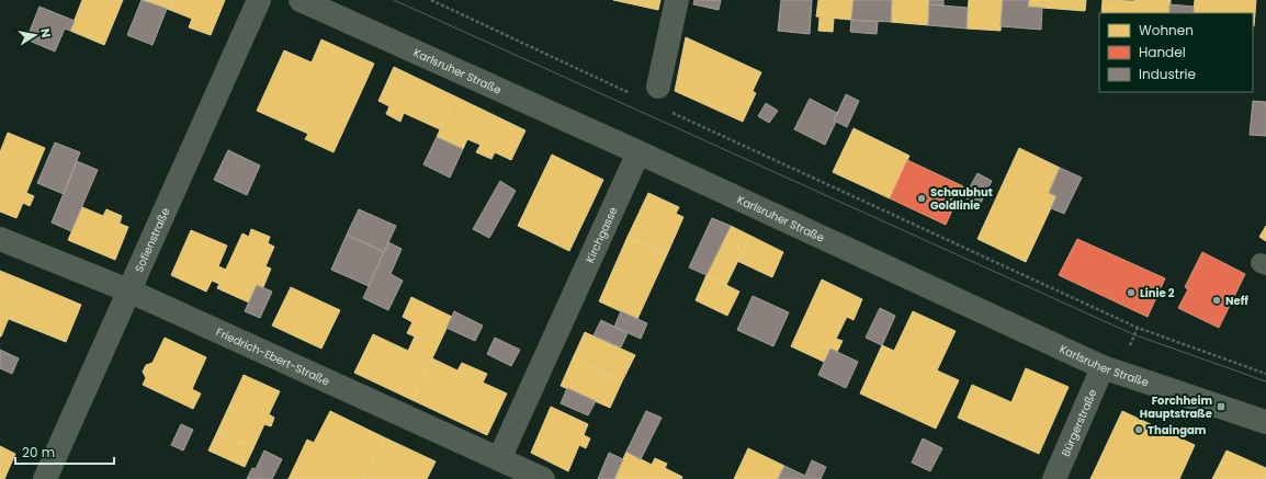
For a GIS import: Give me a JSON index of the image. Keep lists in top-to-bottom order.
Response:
{
  "streets": {
    "street": [
      "Karlsruher Straße",
      "Kirchgasse",
      "Sofienstraße",
      "Friedrich-Ebert-Straße",
      "Bürgerstraße"
    ]
  },
  "crossings": [
    ["Karlsruher Straße", "Kirchgasse"],
    ["Karlsruher Straße", "Bürgerstraße"],
    ["Kirchgasse", "Friedrich-Ebert-Straße"],
    ["Sofienstraße", "Friedrich-Ebert-Straße"]
  ],
  "places": {
    "other": [
      "Schaubhut Goldlinie",
      "Linie 2",
      "Neff",
      "Thaingam"
    ],
    "transit": ["Forchheim Hauptstraße"]
  },
  "legend": ["Wohnen", "Handel", "Industrie"],
  "scale_bar": "20 m",
  "north": "right"
}
